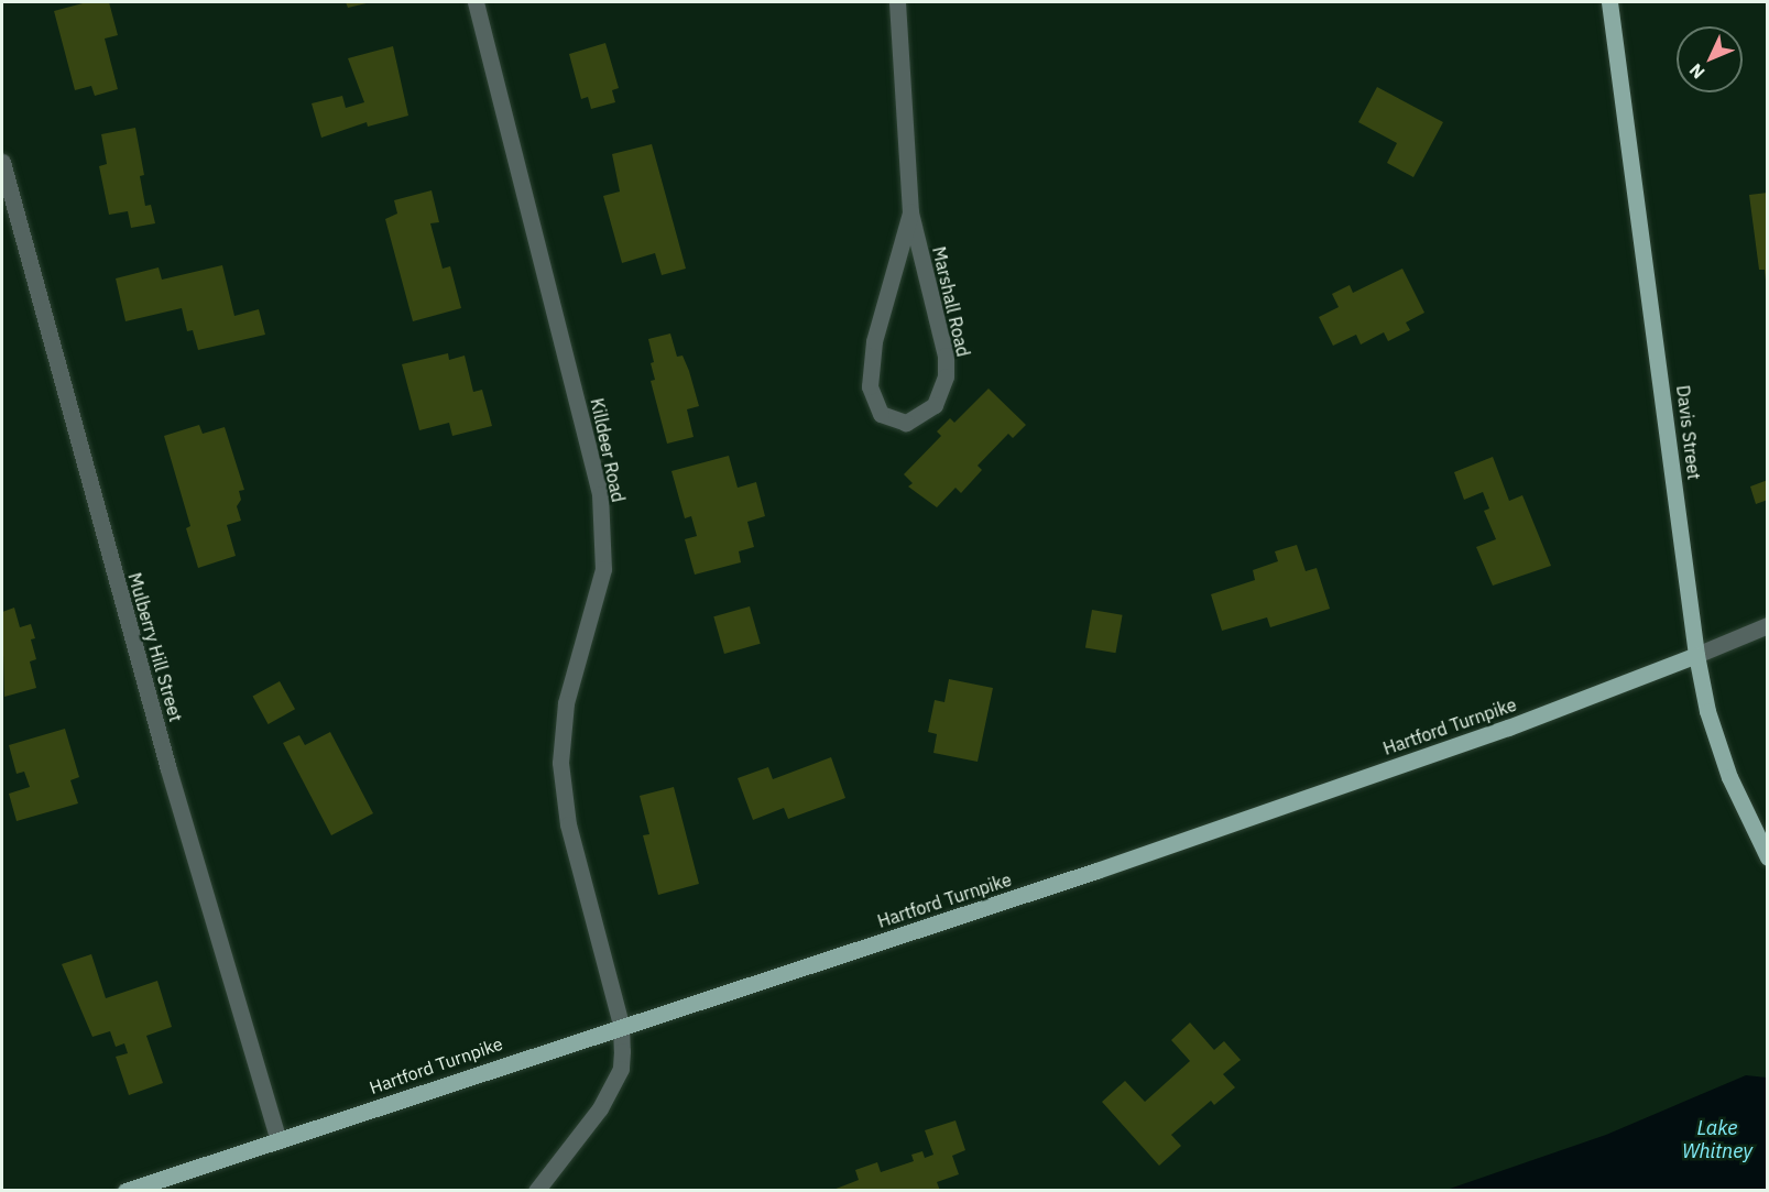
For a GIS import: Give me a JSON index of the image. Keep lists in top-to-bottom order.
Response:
{
  "streets": {
    "main road": ["Davis Street", "Hartford Turnpike"],
    "street": ["Marshall Road", "Killdeer Road", "Mulberry Hill Street"]
  },
  "crossings": [
    ["Davis Street", "Hartford Turnpike"],
    ["Killdeer Road", "Hartford Turnpike"],
    ["Mulberry Hill Street", "Hartford Turnpike"]
  ],
  "water": ["Lake Whitney"],
  "north": "bottom left"
}
